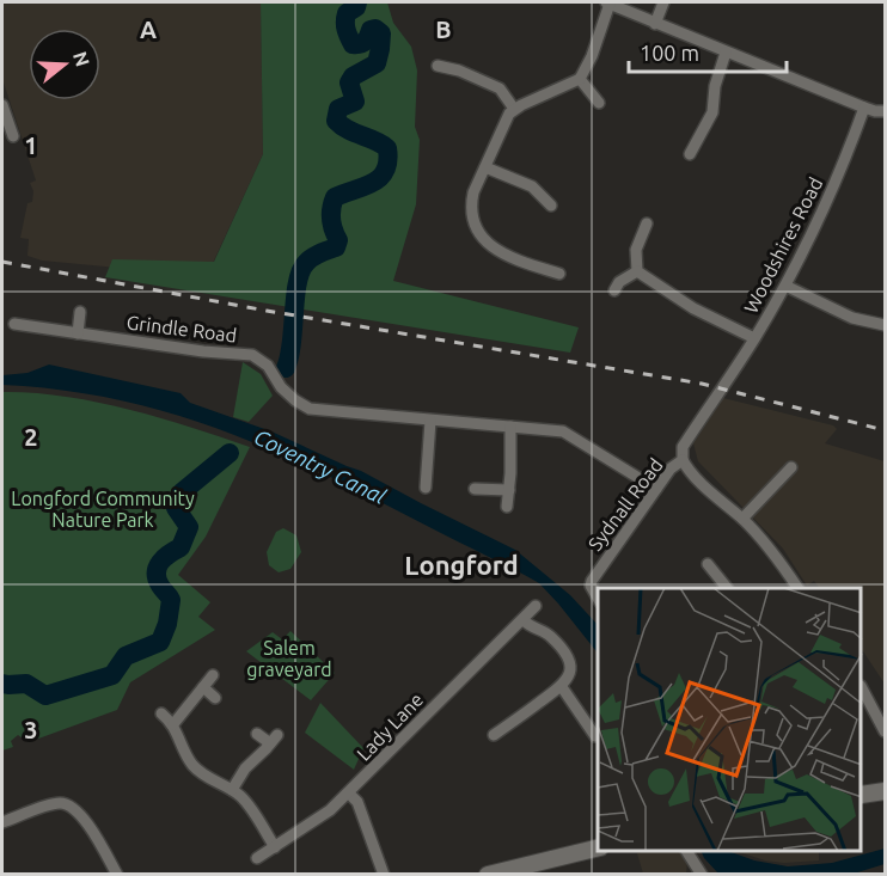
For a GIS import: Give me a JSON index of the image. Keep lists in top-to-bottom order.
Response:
{
  "streets": {
    "street": [
      "Woodshires Road",
      "Grindle Road",
      "Sydnall Road",
      "Lady Lane"
    ]
  },
  "crossings": [
    ["Woodshires Road", "Sydnall Road"],
    ["Grindle Road", "Sydnall Road"]
  ],
  "districts": ["Longford"],
  "water": ["Coventry Canal"],
  "parks": ["Longford Community Nature Park", "Salem graveyard"],
  "scale_bar": "100 m",
  "north": "right",
  "grid": {
    "columns": ["A", "B"],
    "rows": ["1", "2", "3"]
  }
}
